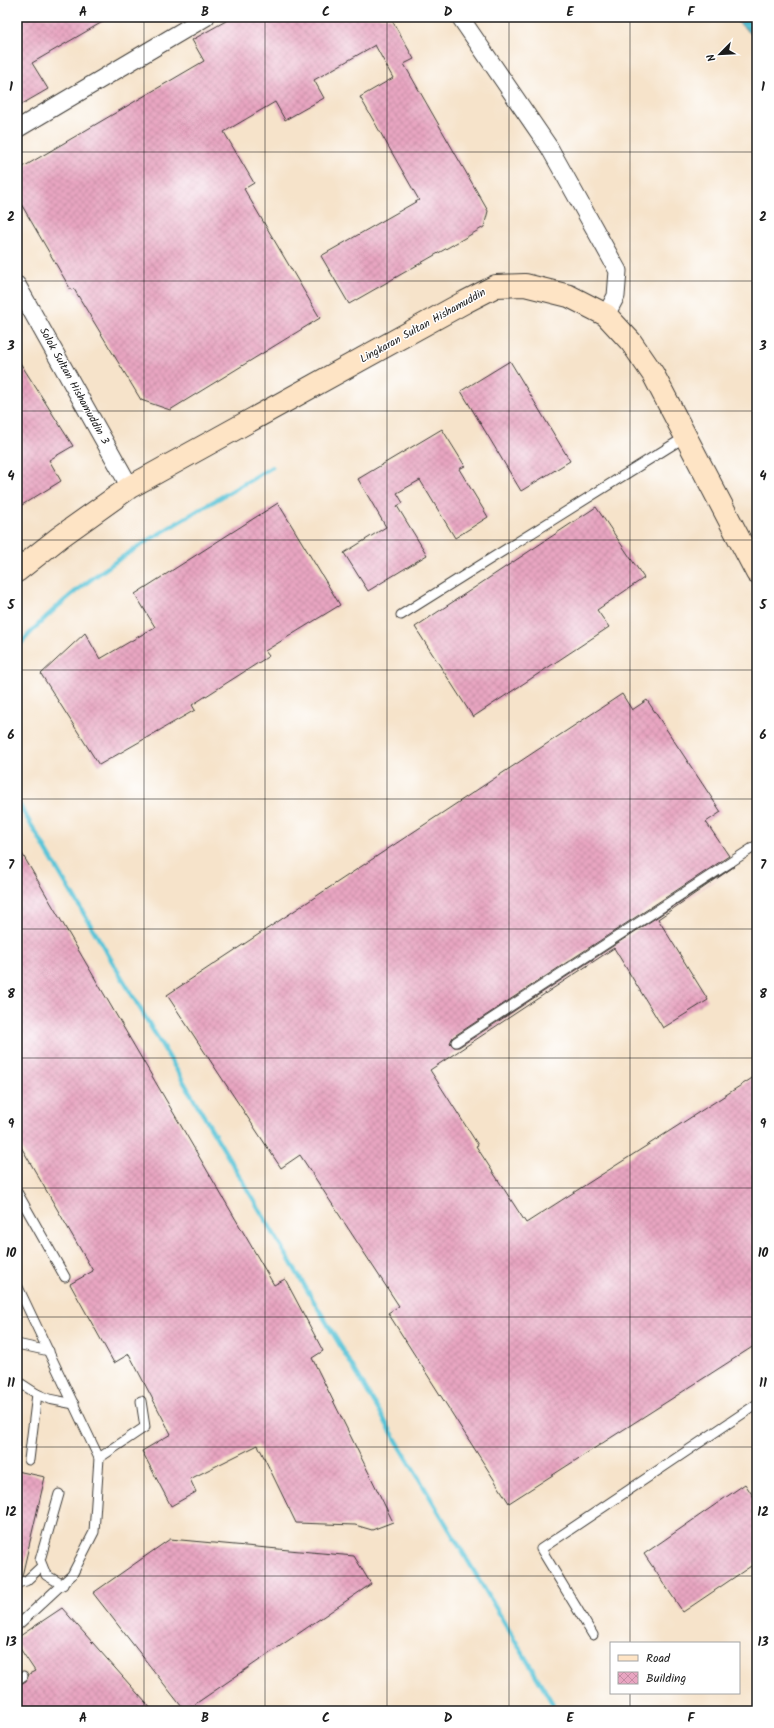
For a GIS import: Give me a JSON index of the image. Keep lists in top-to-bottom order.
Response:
{
  "streets": {
    "street": ["Lingkaran Sultan Hishamuddin", "Solok Sultan Hishamuddin 3"]
  },
  "crossings": [
    ["Lingkaran Sultan Hishamuddin", "Solok Sultan Hishamuddin 3"]
  ],
  "legend": ["Road", "Building"],
  "north": "bottom left",
  "grid": {
    "columns": [
      "A",
      "B",
      "C",
      "D",
      "E",
      "F"
    ],
    "rows": [
      "1",
      "2",
      "3",
      "4",
      "5",
      "6",
      "7",
      "8",
      "9",
      "10",
      "11",
      "12",
      "13"
    ]
  }
}
